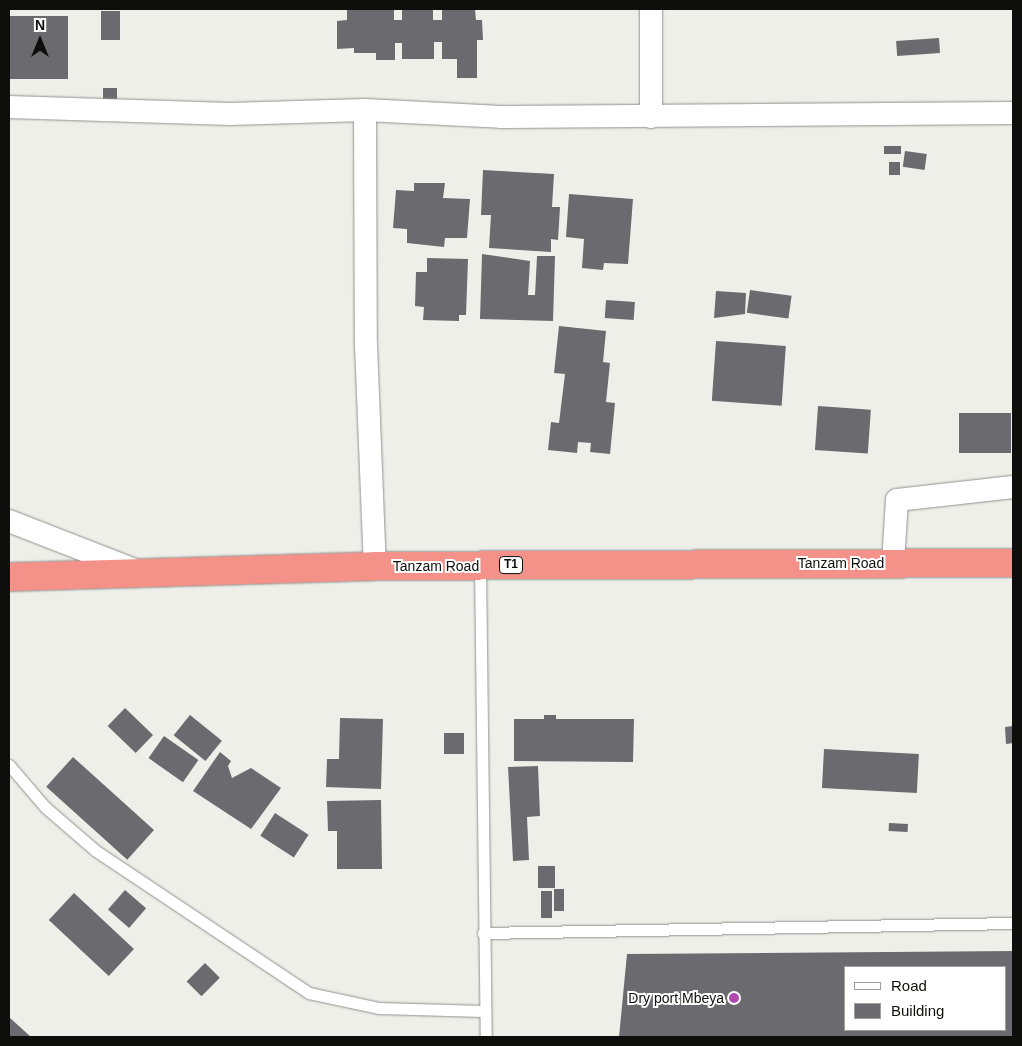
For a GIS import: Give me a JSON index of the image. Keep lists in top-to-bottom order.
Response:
{
  "streets": {
    "highway": ["Tanzam Road", "T1"]
  },
  "places": ["Dry port Mbeya"],
  "legend": ["Road", "Building"],
  "north": "top"
}
